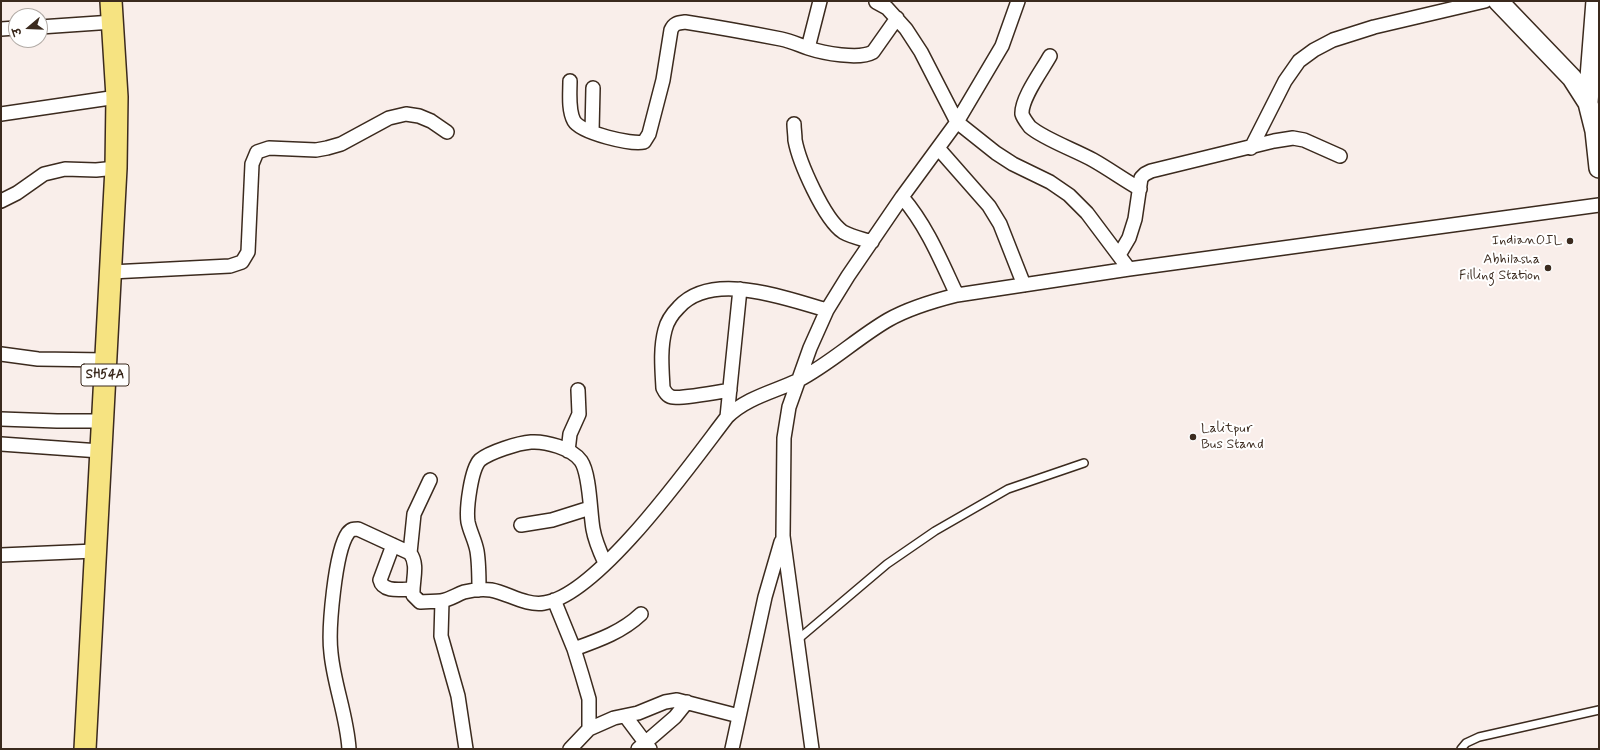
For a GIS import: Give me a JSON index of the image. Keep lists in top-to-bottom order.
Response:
{
  "streets": {
    "main road": ["SH54A"]
  },
  "places": ["IndianOIL", "Abhilasha Filling Station", "Lalitpur Bus Stand"],
  "north": "left"
}
